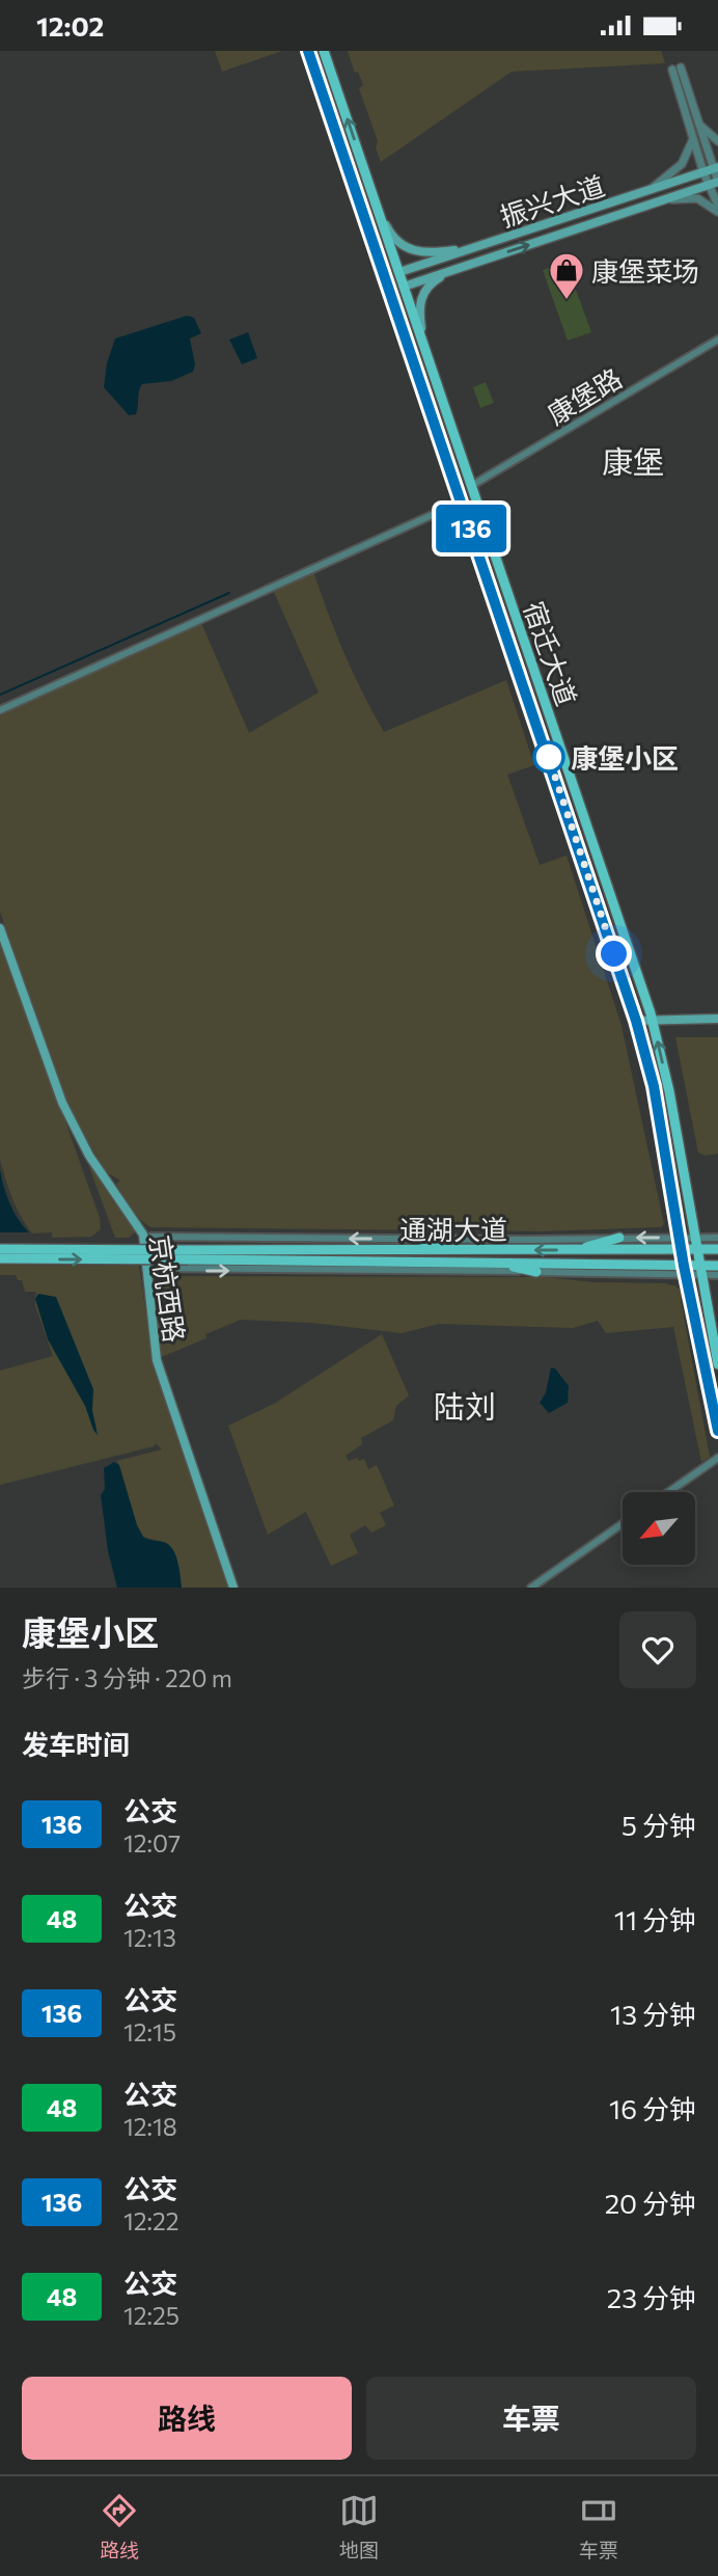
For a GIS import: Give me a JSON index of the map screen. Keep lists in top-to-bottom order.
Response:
{
  "streets": {
    "main road": [
      "振兴大道",
      "宿迁大道",
      "通湖大道",
      "京杭西路"
    ],
    "street": ["康堡路"]
  },
  "crossings": [
    ["振兴大道", "宿迁大道"],
    ["康堡路", "宿迁大道"],
    ["宿迁大道", "通湖大道"]
  ],
  "districts": ["康堡", "陆刘"],
  "places": {
    "shop": ["康堡菜场"],
    "other": ["康堡小区"]
  },
  "lines": ["bus line 136"],
  "north": "bottom left",
  "page": {
    "status": "12:02",
    "on_map": "136",
    "heading": [
      ["康堡小区", "步行 · 3 分钟 · 220 m"],
      "发车时间"
    ],
    "list": [
      {
        "mark": "136",
        "name": "公交",
        "note": "12:07",
        "value": "5 分钟"
      },
      {
        "mark": "48",
        "name": "公交",
        "note": "12:13",
        "value": "11 分钟"
      },
      {
        "mark": "136",
        "name": "公交",
        "note": "12:15",
        "value": "13 分钟"
      },
      {
        "mark": "48",
        "name": "公交",
        "note": "12:18",
        "value": "16 分钟"
      },
      {
        "mark": "136",
        "name": "公交",
        "note": "12:22",
        "value": "20 分钟"
      },
      {
        "mark": "48",
        "name": "公交",
        "note": "12:25",
        "value": "23 分钟"
      }
    ],
    "buttons": ["路线", "车票"],
    "tabs": ["路线", "地图", "车票"]
  }
}
